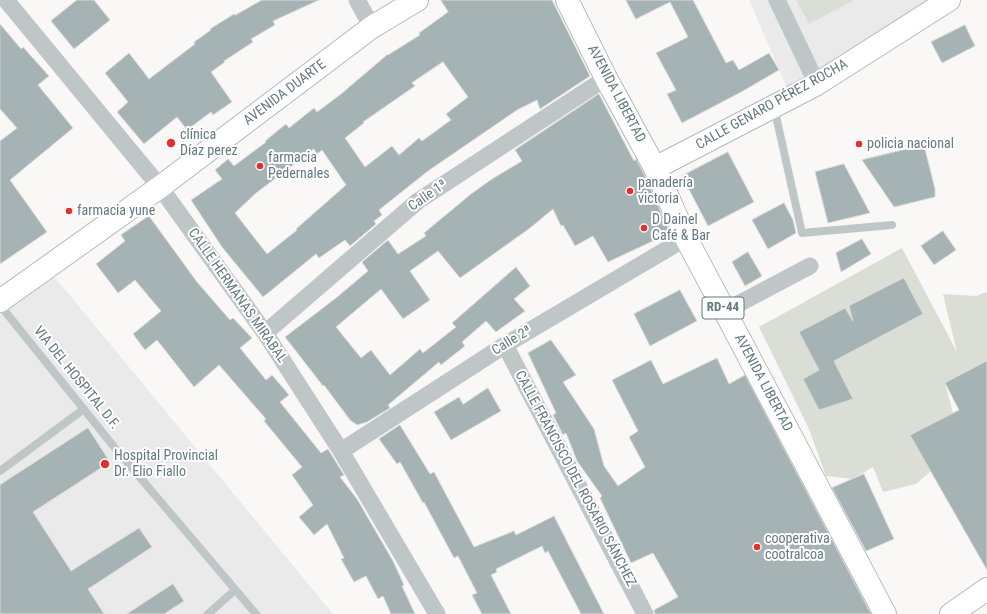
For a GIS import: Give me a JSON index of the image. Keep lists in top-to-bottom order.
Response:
{
  "streets": {
    "main road": [
      "AVENIDA DUARTE",
      "AVENIDA LIBERTAD",
      "CALLE GENARO PÉREZ ROCHA",
      "RD-44"
    ],
    "street": [
      "Calle 1ª",
      "CALLE HERMANAS MIRABAL",
      "Calle 2ª",
      "CALLE FRANCISCO DEL ROSARIO SÁNCHEZ"
    ],
    "lane": ["VIA DEL HOSPITAL D.F."]
  },
  "crossings": [
    ["AVENIDA DUARTE", "CALLE HERMANAS MIRABAL"],
    ["AVENIDA LIBERTAD", "CALLE GENARO PÉREZ ROCHA"],
    ["AVENIDA LIBERTAD", "Calle 1ª"],
    ["AVENIDA LIBERTAD", "Calle 2ª"],
    ["Calle 1ª", "CALLE HERMANAS MIRABAL"],
    ["CALLE HERMANAS MIRABAL", "Calle 2ª"],
    ["Calle 2ª", "CALLE FRANCISCO DEL ROSARIO SÁNCHEZ"]
  ],
  "places": [
    "clínica Díaz perez",
    "policia nacional",
    "farmacia Pedernales",
    "panadería victoria",
    "farmacia yune",
    "D Dainel Café & Bar",
    "Hospital Provincial Dr. Elio Fiallo",
    "cooperativa cootralcoa"
  ]
}
